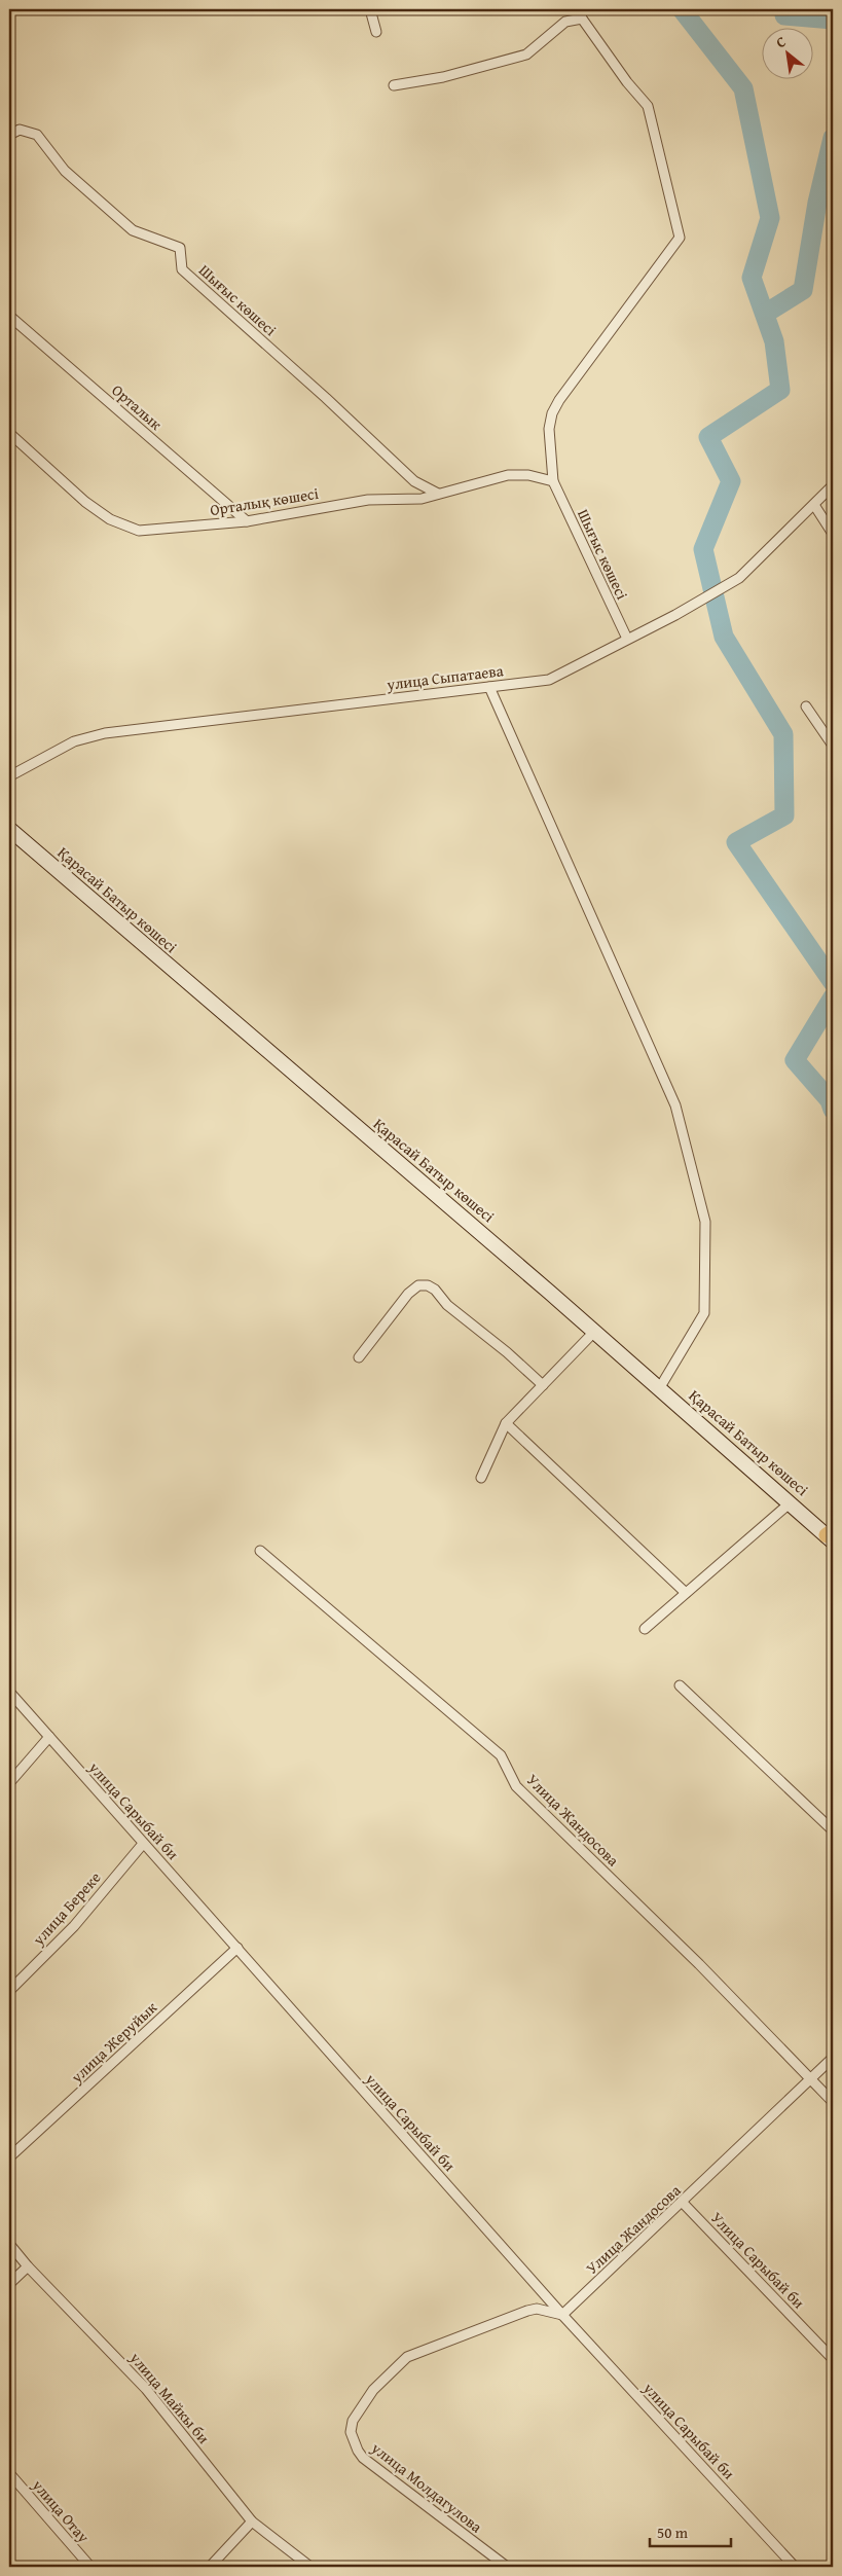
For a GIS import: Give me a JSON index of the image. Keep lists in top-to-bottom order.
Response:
{
  "streets": {
    "main road": ["Қарасай Батыр көшесі"],
    "street": [
      "Шығыс көшесі",
      "Орталык",
      "Орталық көшесі",
      "улица Сыпатаева",
      "улица Сарыбай би",
      "Улица Жандосова",
      "улица Береке",
      "улица Жеруйык",
      "Улица Сарыбай би",
      "улица Майкы би",
      "улица Молдагулова",
      "улица Отау"
    ]
  },
  "crossings": [
    ["Шығыс көшесі", "Орталық көшесі"],
    ["Шығыс көшесі", "улица Сыпатаева"],
    ["Орталык", "Орталық көшесі"],
    ["улица Сарыбай би", "Улица Жандосова"],
    ["улица Сарыбай би", "улица Береке"],
    ["улица Сарыбай би", "улица Жеруйык"],
    ["улица Сарыбай би", "улица Молдагулова"],
    ["Улица Жандосова", "Улица Сарыбай би"],
    ["Улица Жандосова", "улица Молдагулова"]
  ],
  "scale_bar": "50 m",
  "north": "top left"
}
